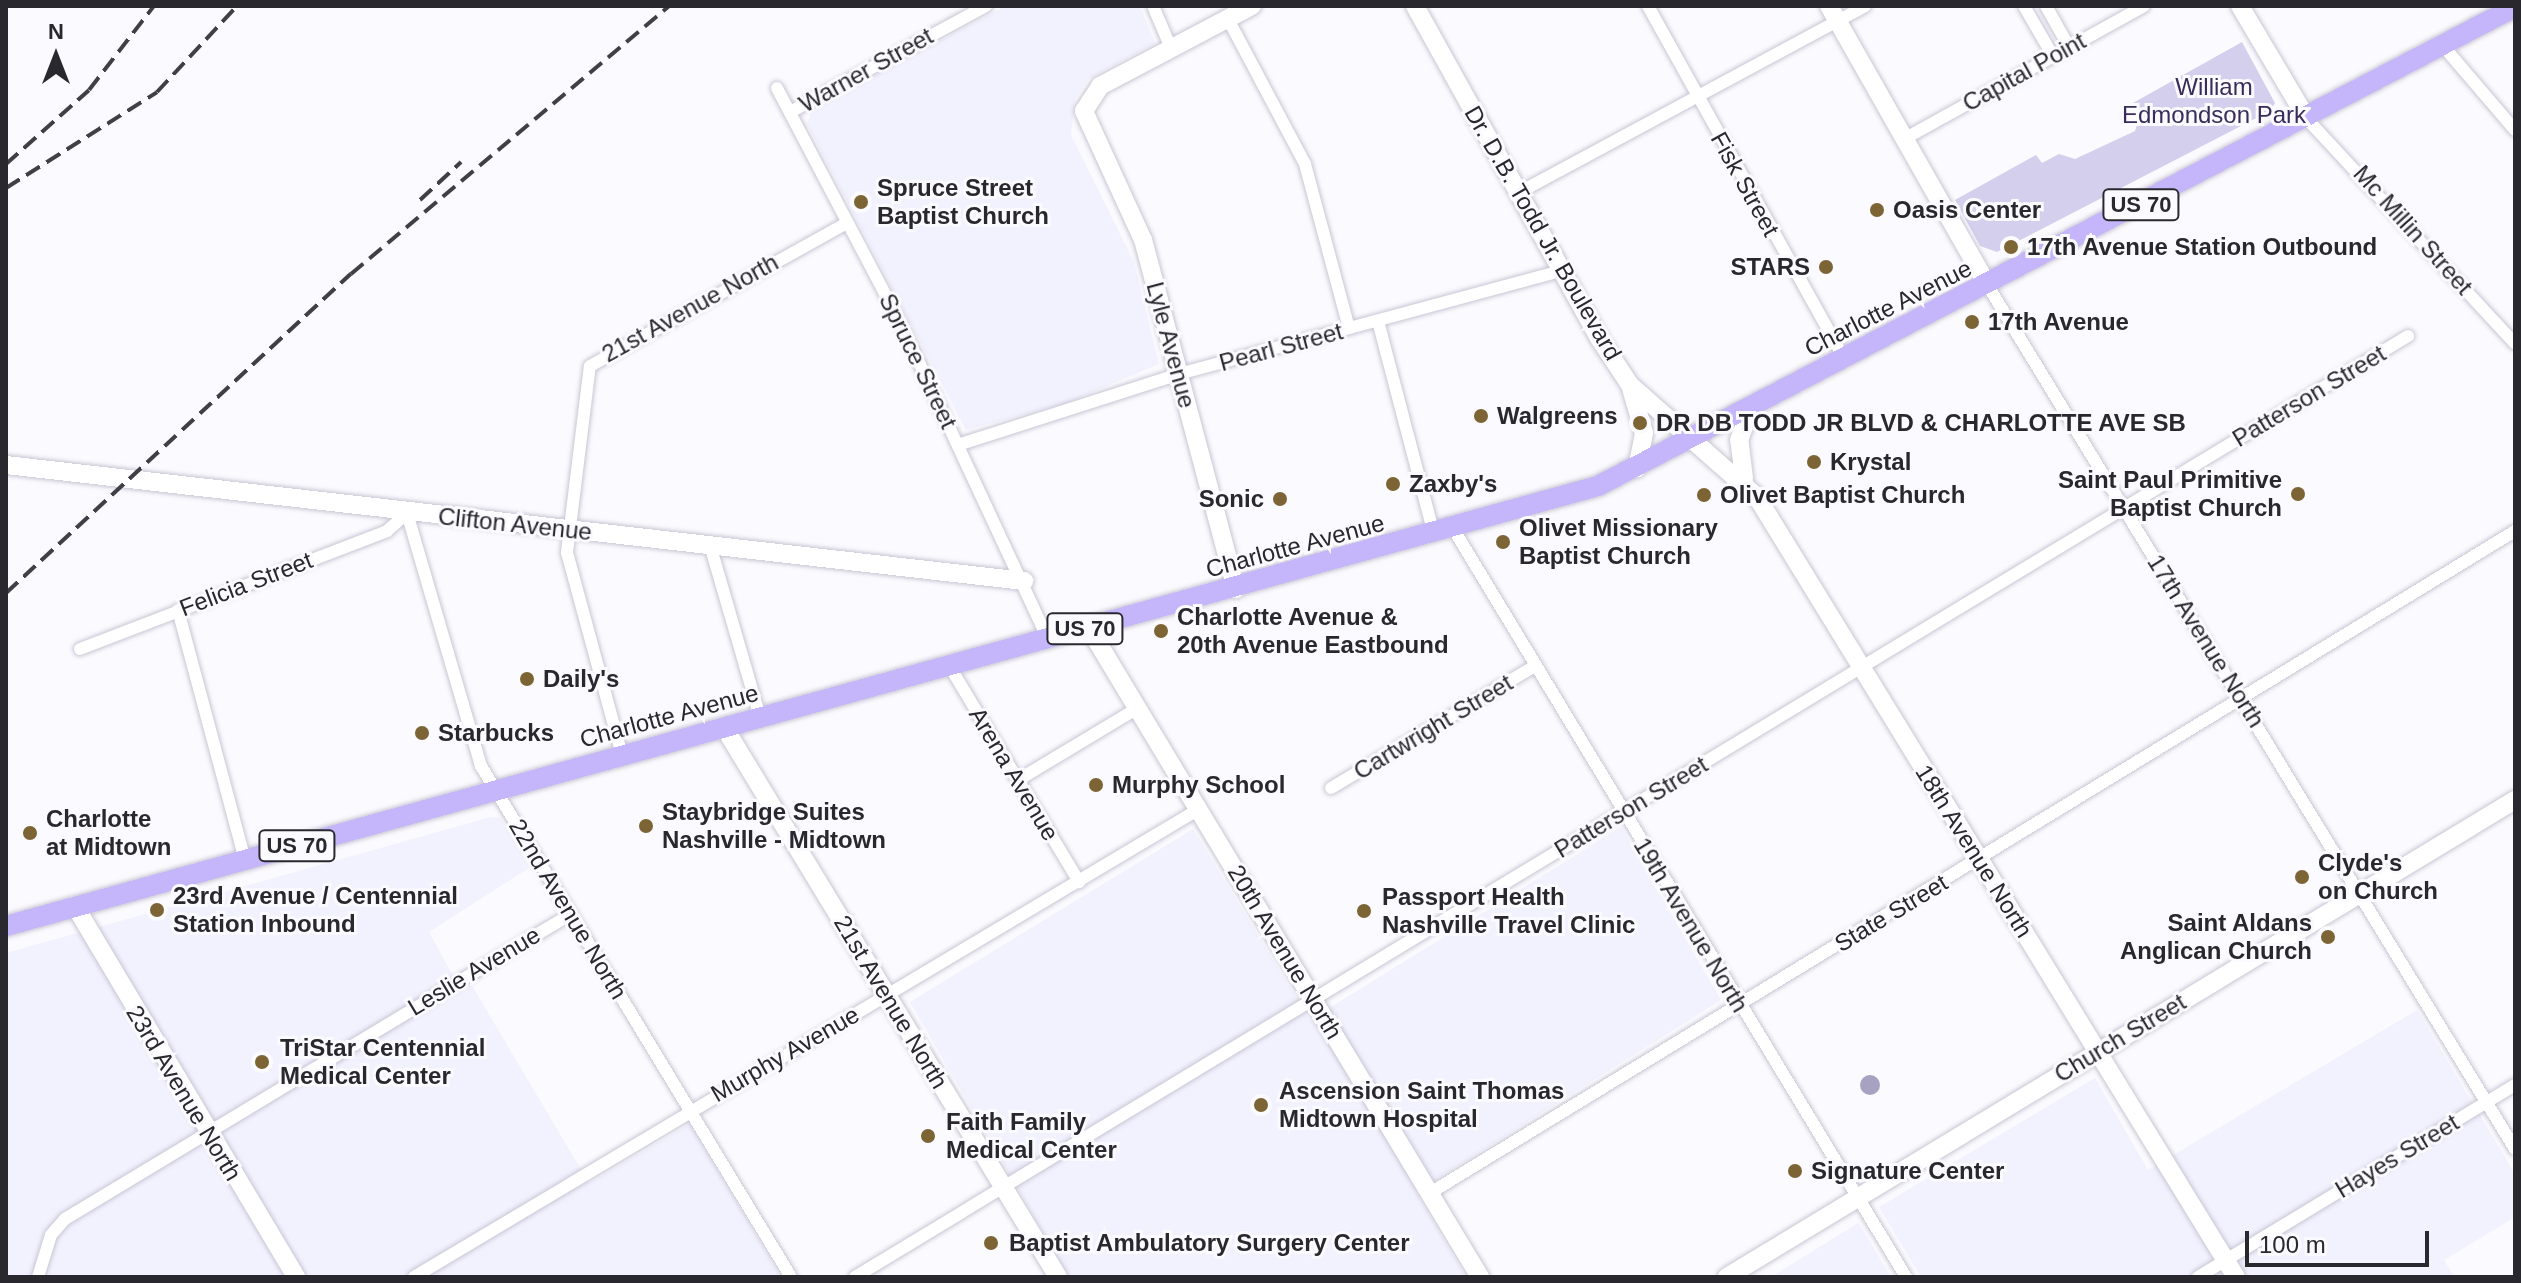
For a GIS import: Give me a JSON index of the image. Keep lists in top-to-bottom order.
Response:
{
  "streets": {
    "main road": [
      "US 70",
      "Dr. D.B. Todd Jr. Boulevard",
      "21st Avenue North",
      "Charlotte Avenue",
      "Lyle Avenue",
      "Clifton Avenue",
      "17th Avenue North",
      "18th Avenue North",
      "20th Avenue North",
      "Church Street",
      "23rd Avenue North"
    ],
    "street": [
      "Warner Street",
      "Capital Point",
      "Fisk Street",
      "Mc Millin Street",
      "Pearl Street",
      "Spruce Street",
      "Patterson Street",
      "Felicia Street",
      "Cartwright Street",
      "Arena Avenue",
      "22nd Avenue North",
      "State Street",
      "19th Avenue North",
      "Leslie Avenue",
      "Murphy Avenue",
      "Hayes Street"
    ]
  },
  "crossings": [
    ["Warner Street", "Spruce Street"],
    ["Capital Point", "17th Avenue North"],
    ["Fisk Street", "Charlotte Avenue"],
    ["Mc Millin Street", "Charlotte Avenue"],
    ["Dr. D.B. Todd Jr. Boulevard", "Charlotte Avenue"],
    ["Dr. D.B. Todd Jr. Boulevard", "Pearl Street"],
    ["Dr. D.B. Todd Jr. Boulevard", "18th Avenue North"],
    ["21st Avenue North", "Charlotte Avenue"],
    ["21st Avenue North", "Spruce Street"],
    ["21st Avenue North", "Patterson Street"],
    ["21st Avenue North", "Clifton Avenue"],
    ["21st Avenue North", "Murphy Avenue"],
    ["Charlotte Avenue", "Lyle Avenue"],
    ["Charlotte Avenue", "Spruce Street"],
    ["Charlotte Avenue", "17th Avenue North"],
    ["Charlotte Avenue", "Arena Avenue"],
    ["Charlotte Avenue", "18th Avenue North"],
    ["Charlotte Avenue", "22nd Avenue North"],
    ["Charlotte Avenue", "19th Avenue North"],
    ["Charlotte Avenue", "20th Avenue North"],
    ["Charlotte Avenue", "23rd Avenue North"],
    ["Lyle Avenue", "Pearl Street"],
    ["Pearl Street", "Spruce Street"],
    ["Pearl Street", "19th Avenue North"],
    ["Spruce Street", "Clifton Avenue"],
    ["Patterson Street", "17th Avenue North"],
    ["Patterson Street", "18th Avenue North"],
    ["Patterson Street", "19th Avenue North"],
    ["Patterson Street", "20th Avenue North"],
    ["Clifton Avenue", "Felicia Street"],
    ["Clifton Avenue", "22nd Avenue North"],
    ["Felicia Street", "22nd Avenue North"],
    ["17th Avenue North", "State Street"],
    ["17th Avenue North", "Church Street"],
    ["17th Avenue North", "Hayes Street"],
    ["Cartwright Street", "19th Avenue North"],
    ["Arena Avenue", "Murphy Avenue"],
    ["18th Avenue North", "State Street"],
    ["18th Avenue North", "Church Street"],
    ["18th Avenue North", "Hayes Street"],
    ["22nd Avenue North", "Leslie Avenue"],
    ["22nd Avenue North", "Murphy Avenue"],
    ["State Street", "19th Avenue North"],
    ["State Street", "20th Avenue North"],
    ["19th Avenue North", "Church Street"],
    ["20th Avenue North", "Murphy Avenue"],
    ["Leslie Avenue", "23rd Avenue North"]
  ],
  "parks": ["William Edmondson Park"],
  "places": [
    "Spruce Street Baptist Church",
    "Oasis Center",
    "17th Avenue Station Outbound",
    "STARS",
    "17th Avenue",
    "Walgreens",
    "DR DB TODD JR BLVD & CHARLOTTE AVE SB",
    "Krystal",
    "Zaxby's",
    "Saint Paul Primitive Baptist Church",
    "Olivet Baptist Church",
    "Sonic",
    "Olivet Missionary Baptist Church",
    "Charlotte Avenue & 20th Avenue Eastbound",
    "Daily's",
    "Starbucks",
    "Murphy School",
    "Staybridge Suites Nashville - Midtown",
    "Charlotte at Midtown",
    "Clyde's on Church",
    "23rd Avenue / Centennial Station Inbound",
    "Passport Health Nashville Travel Clinic",
    "Saint Aldans Anglican Church",
    "TriStar Centennial Medical Center",
    "Ascension Saint Thomas Midtown Hospital",
    "Faith Family Medical Center",
    "Signature Center",
    "Baptist Ambulatory Surgery Center"
  ],
  "scale_bar": "100 m",
  "north": "top"
}
